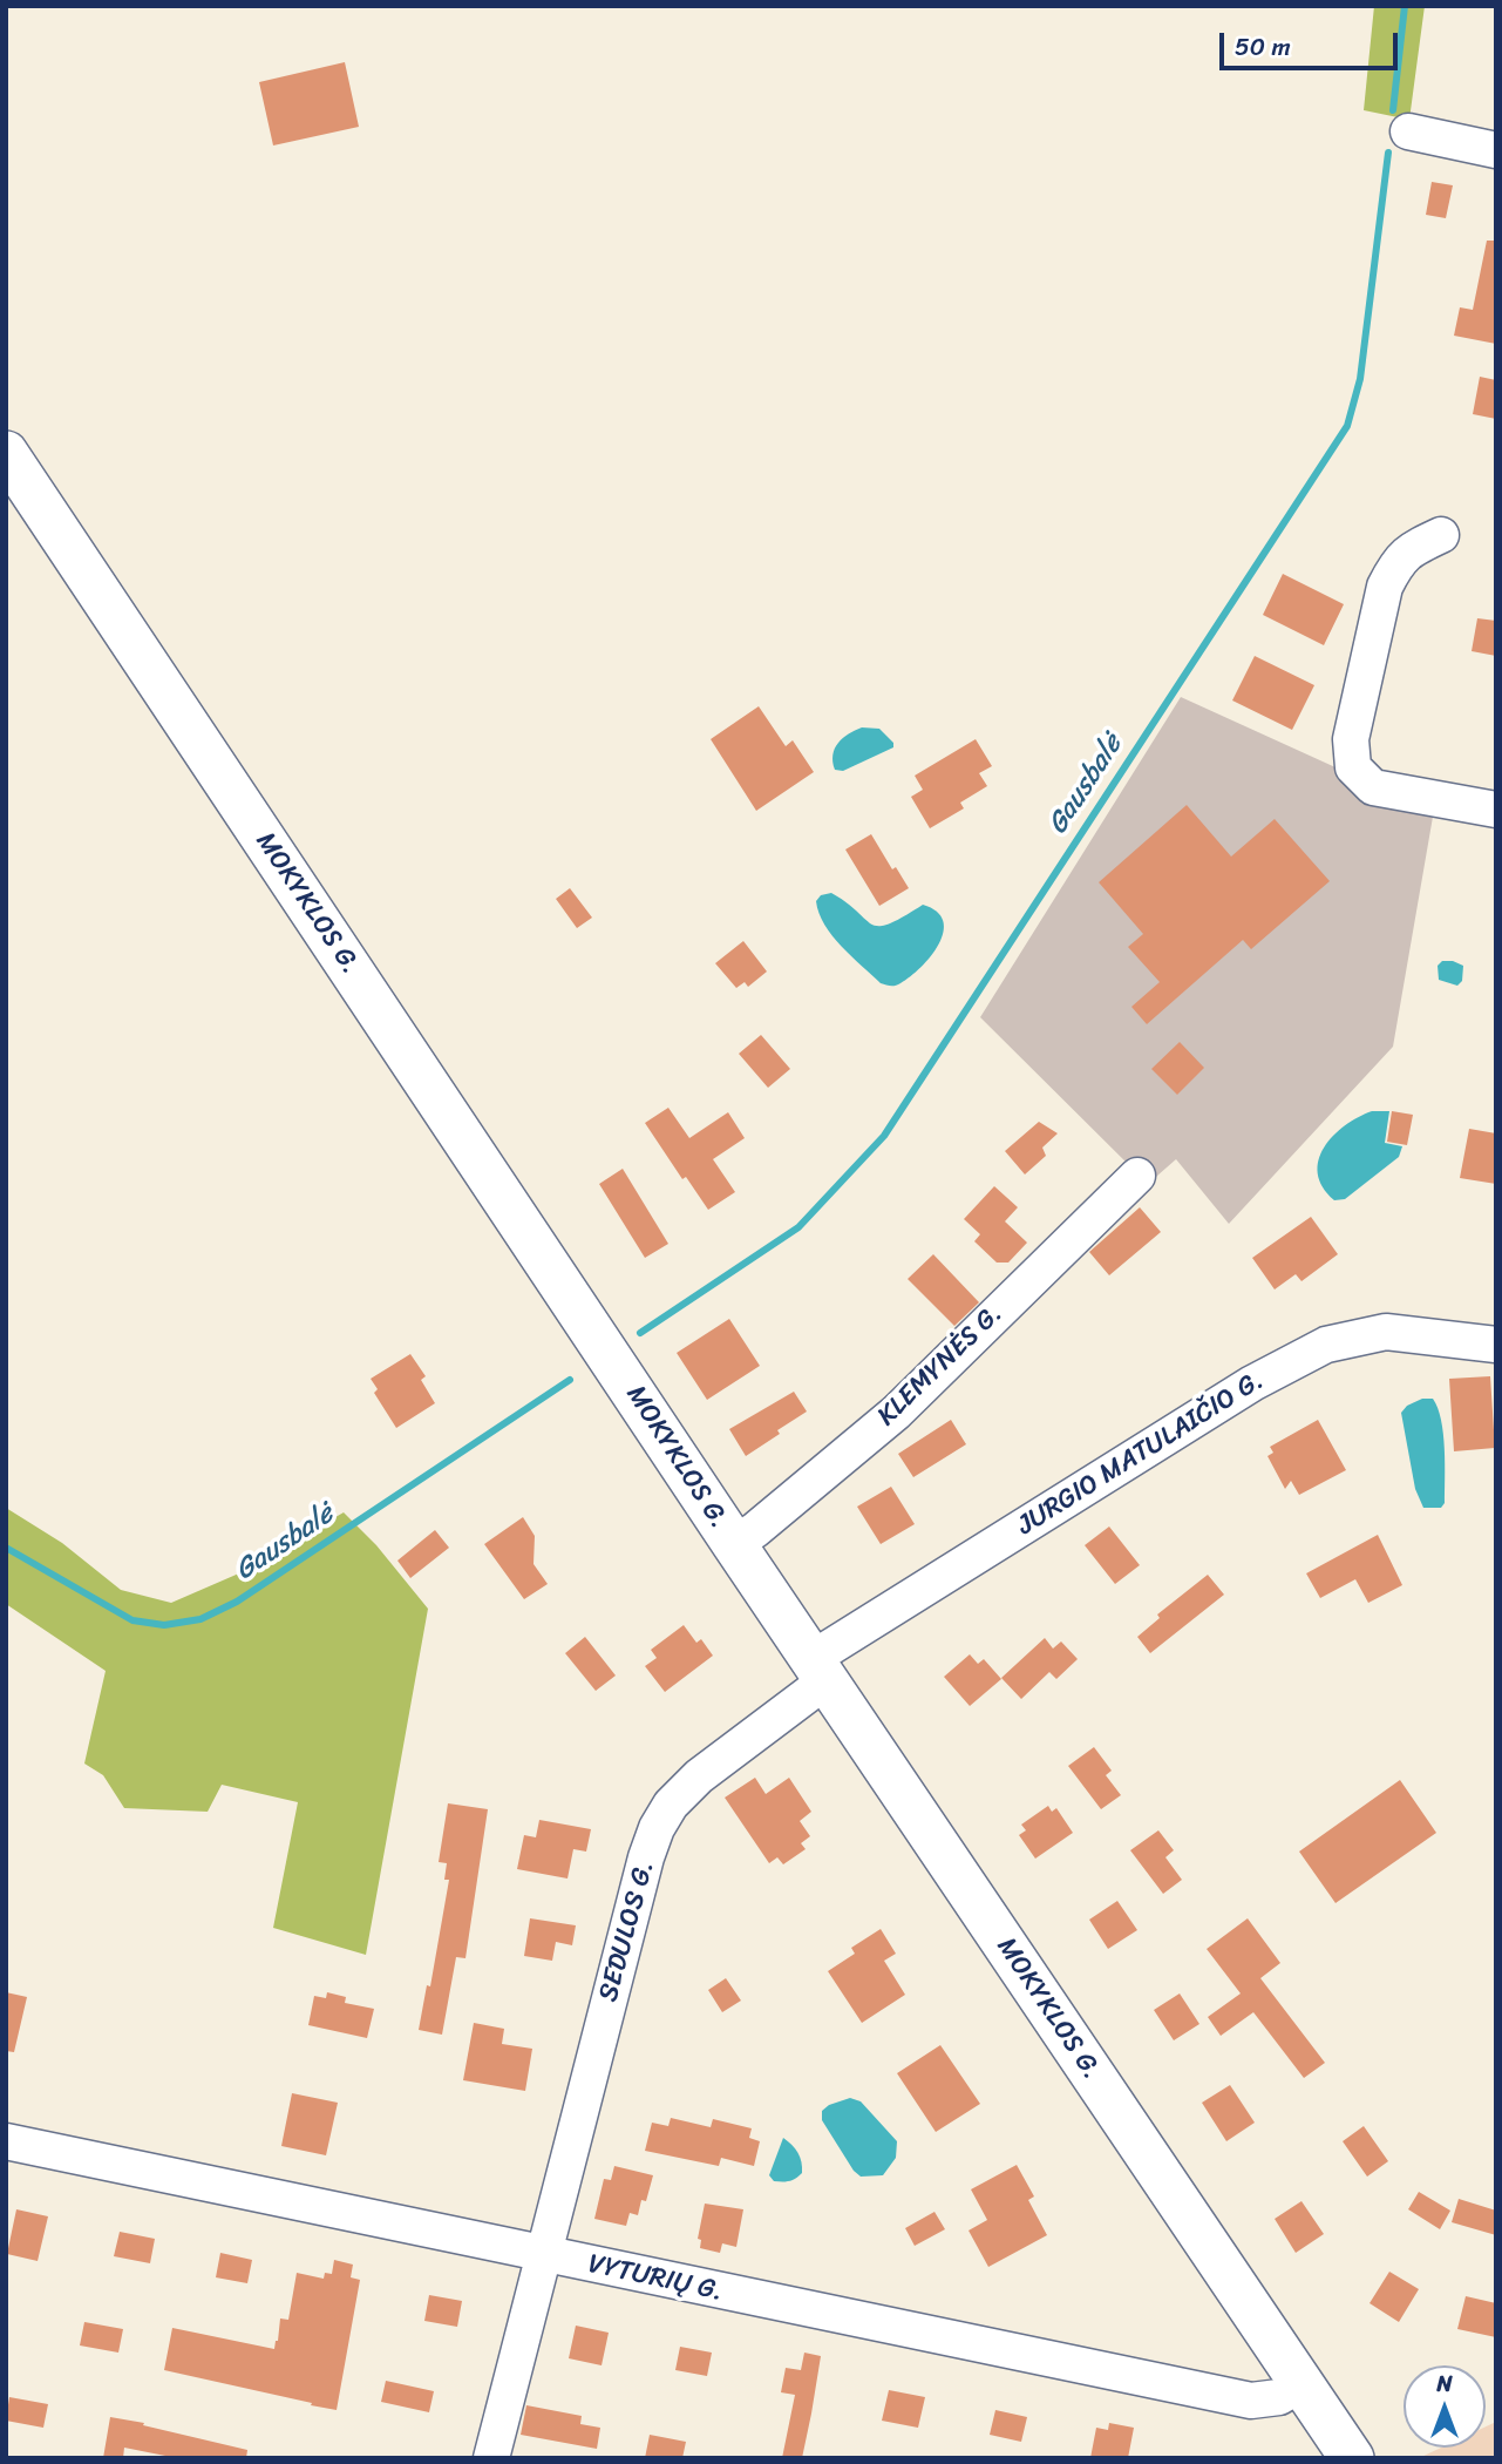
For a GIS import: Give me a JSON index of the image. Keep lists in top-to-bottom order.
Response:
{
  "streets": {
    "main road": ["MOKYKLOS G."],
    "street": [
      "KLEMYNĖS G.",
      "JURGIO MATULAIČIO G.",
      "SEDULOS G.",
      "VYTURIŲ G."
    ]
  },
  "crossings": [
    ["MOKYKLOS G.", "KLEMYNĖS G."],
    ["MOKYKLOS G.", "JURGIO MATULAIČIO G."],
    ["MOKYKLOS G.", "SEDULOS G."],
    ["MOKYKLOS G.", "VYTURIŲ G."],
    ["JURGIO MATULAIČIO G.", "SEDULOS G."],
    ["SEDULOS G.", "VYTURIŲ G."]
  ],
  "water": ["Gausbalė"],
  "scale_bar": "50 m",
  "north": "top"
}
